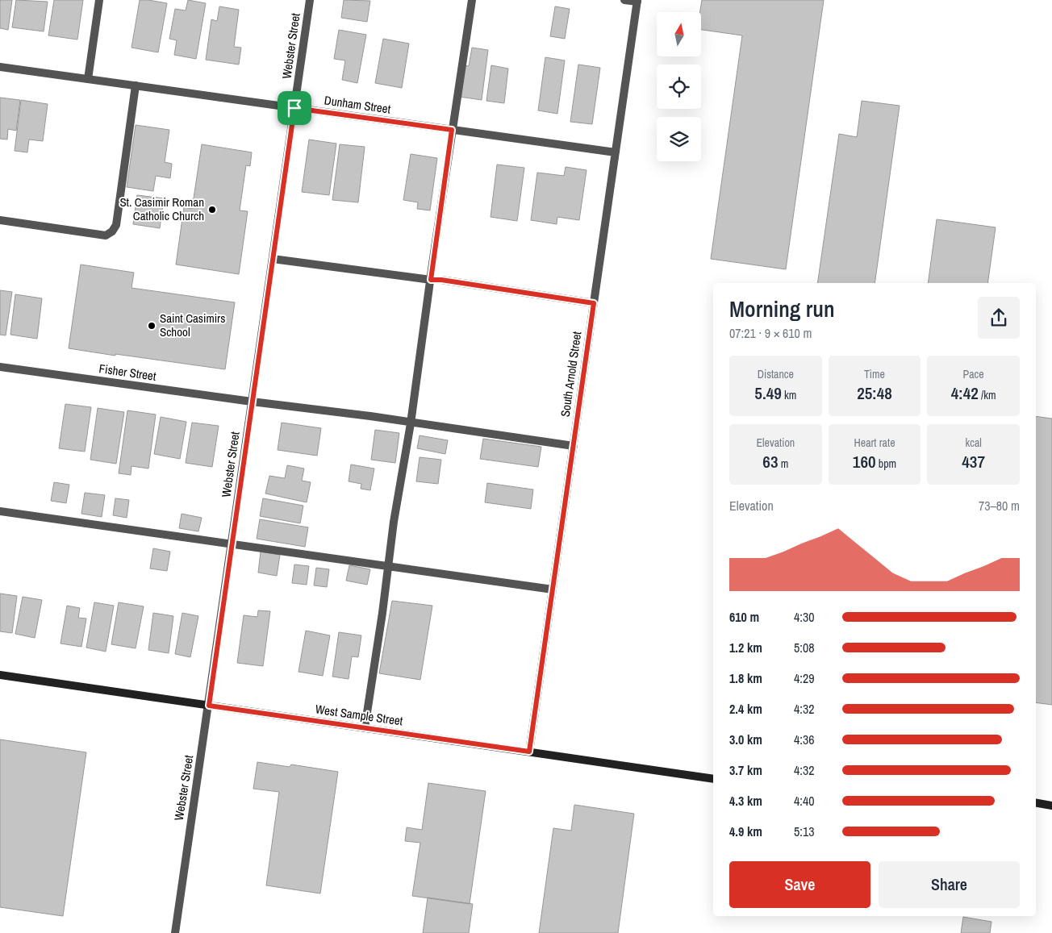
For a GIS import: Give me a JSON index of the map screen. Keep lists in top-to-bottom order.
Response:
{
  "streets": {
    "main road": ["West Sample Street"],
    "street": [
      "Webster Street",
      "Dunham Street",
      "Fisher Street",
      "South Arnold Street"
    ]
  },
  "crossings": [
    ["Webster Street", "Dunham Street"],
    ["Webster Street", "Fisher Street"],
    ["Webster Street", "West Sample Street"],
    ["Dunham Street", "South Arnold Street"],
    ["Fisher Street", "South Arnold Street"],
    ["South Arnold Street", "West Sample Street"]
  ],
  "places": ["St. Casimir Roman Catholic Church", "Saint Casimirs School"],
  "north": "top",
  "page": {
    "heading": ["Morning run", "07:21 · 9 × 610 m"],
    "stats": [
      ["Distance", "5.49 km"],
      ["Time", "25:48"],
      ["Pace", "4:42 /km"],
      ["Elevation", "63 m"],
      ["Heart rate", "160 bpm"],
      ["kcal", "437"]
    ],
    "chart": ["Elevation", "73–80 m"],
    "list": [
      {
        "name": "610 m",
        "note": "4:30"
      },
      {
        "name": "1.2 km",
        "note": "5:08"
      },
      {
        "name": "1.8 km",
        "note": "4:29"
      },
      {
        "name": "2.4 km",
        "note": "4:32"
      },
      {
        "name": "3.0 km",
        "note": "4:36"
      },
      {
        "name": "3.7 km",
        "note": "4:32"
      },
      {
        "name": "4.3 km",
        "note": "4:40"
      },
      {
        "name": "4.9 km",
        "note": "5:13"
      }
    ],
    "buttons": ["Save", "Share"]
  }
}
